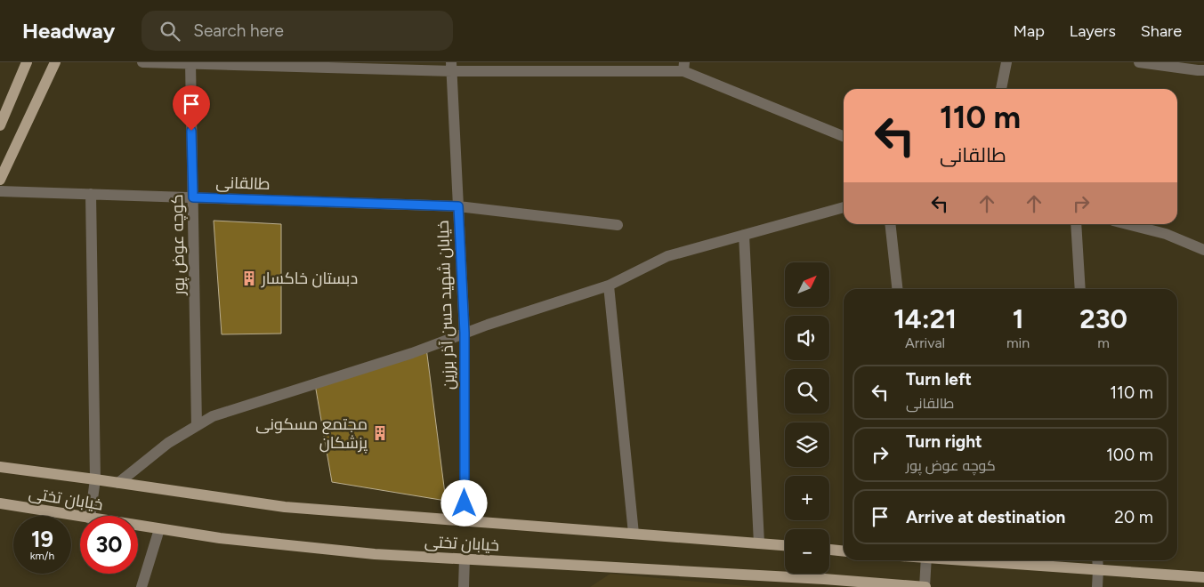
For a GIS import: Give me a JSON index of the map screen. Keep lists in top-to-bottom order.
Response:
{
  "streets": {
    "main road": ["خیابان تختی"],
    "street": ["طالقانی", "کوچه عوض پور", "خیابان شهید حسن آذر برزین"]
  },
  "crossings": [
    ["طالقانی", "کوچه عوض پور"],
    ["طالقانی", "خیابان شهید حسن آذر برزین"],
    ["خیابان شهید حسن آذر برزین", "خیابان تختی"]
  ],
  "places": {
    "building": ["دبستان خاکسار", "مجتمع مسکونی پزشکان"]
  },
  "north": "top right",
  "page": {
    "header": "Headway",
    "search": "Search here",
    "nav": ["Map", "Layers", "Share"],
    "turn": ["110 m", "طالقانی"],
    "map_buttons": ["+", "−"],
    "eta": [
      "14:21",
      "Arrival",
      "1",
      "min",
      "230",
      "m"
    ],
    "list": [
      {
        "name": "Turn left",
        "note": "طالقانی",
        "value": "110 m"
      },
      {
        "name": "Turn right",
        "note": "کوچه عوض پور",
        "value": "100 m"
      },
      {
        "name": "Arrive at destination",
        "value": "20 m"
      }
    ],
    "speed": "19 km/h",
    "limit": "30"
  }
}
